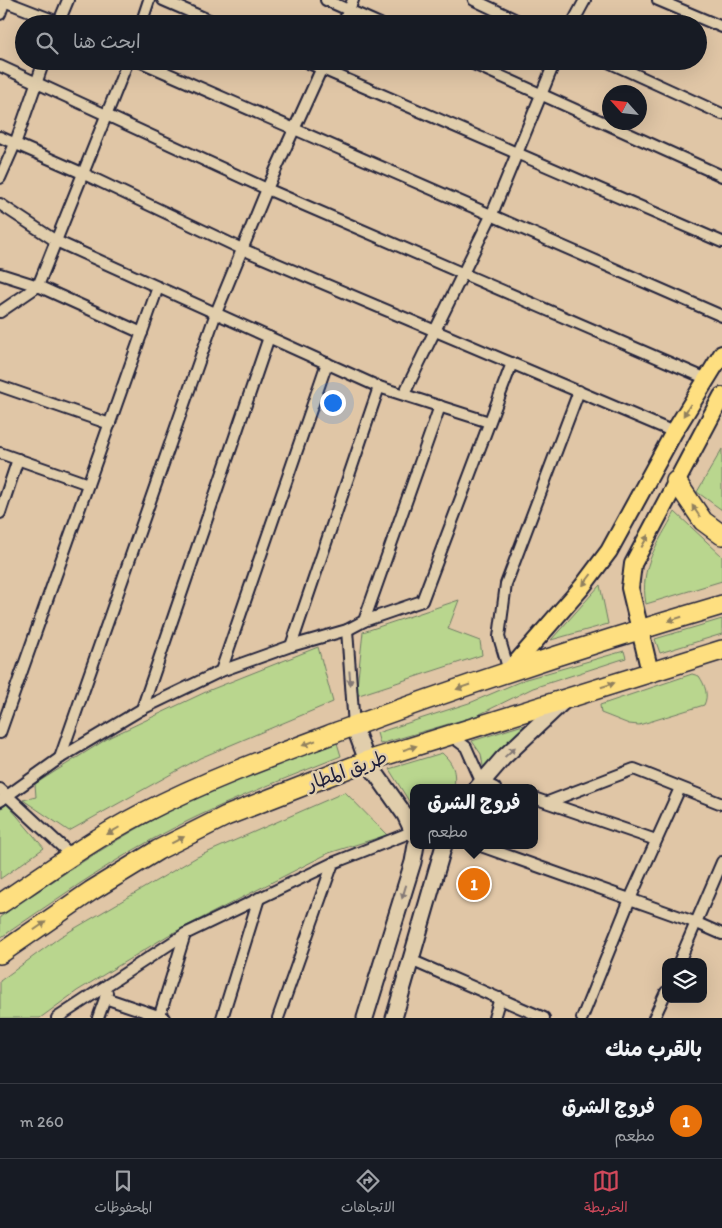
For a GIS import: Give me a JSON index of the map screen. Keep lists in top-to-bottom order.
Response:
{
  "streets": {
    "highway": ["طريق المطار"]
  },
  "north": "top left",
  "page": {
    "search": "ابحث هنا",
    "popup": ["فروج الشرق", "مطعم"],
    "pins": "1",
    "heading": "بالقرب منك",
    "list": [
      {
        "mark": "1",
        "name": "فروج الشرق",
        "note": "مطعم",
        "value": "260 m"
      }
    ],
    "nav": ["الخريطة", "الاتجاهات", "المحفوظات"]
  }
}
